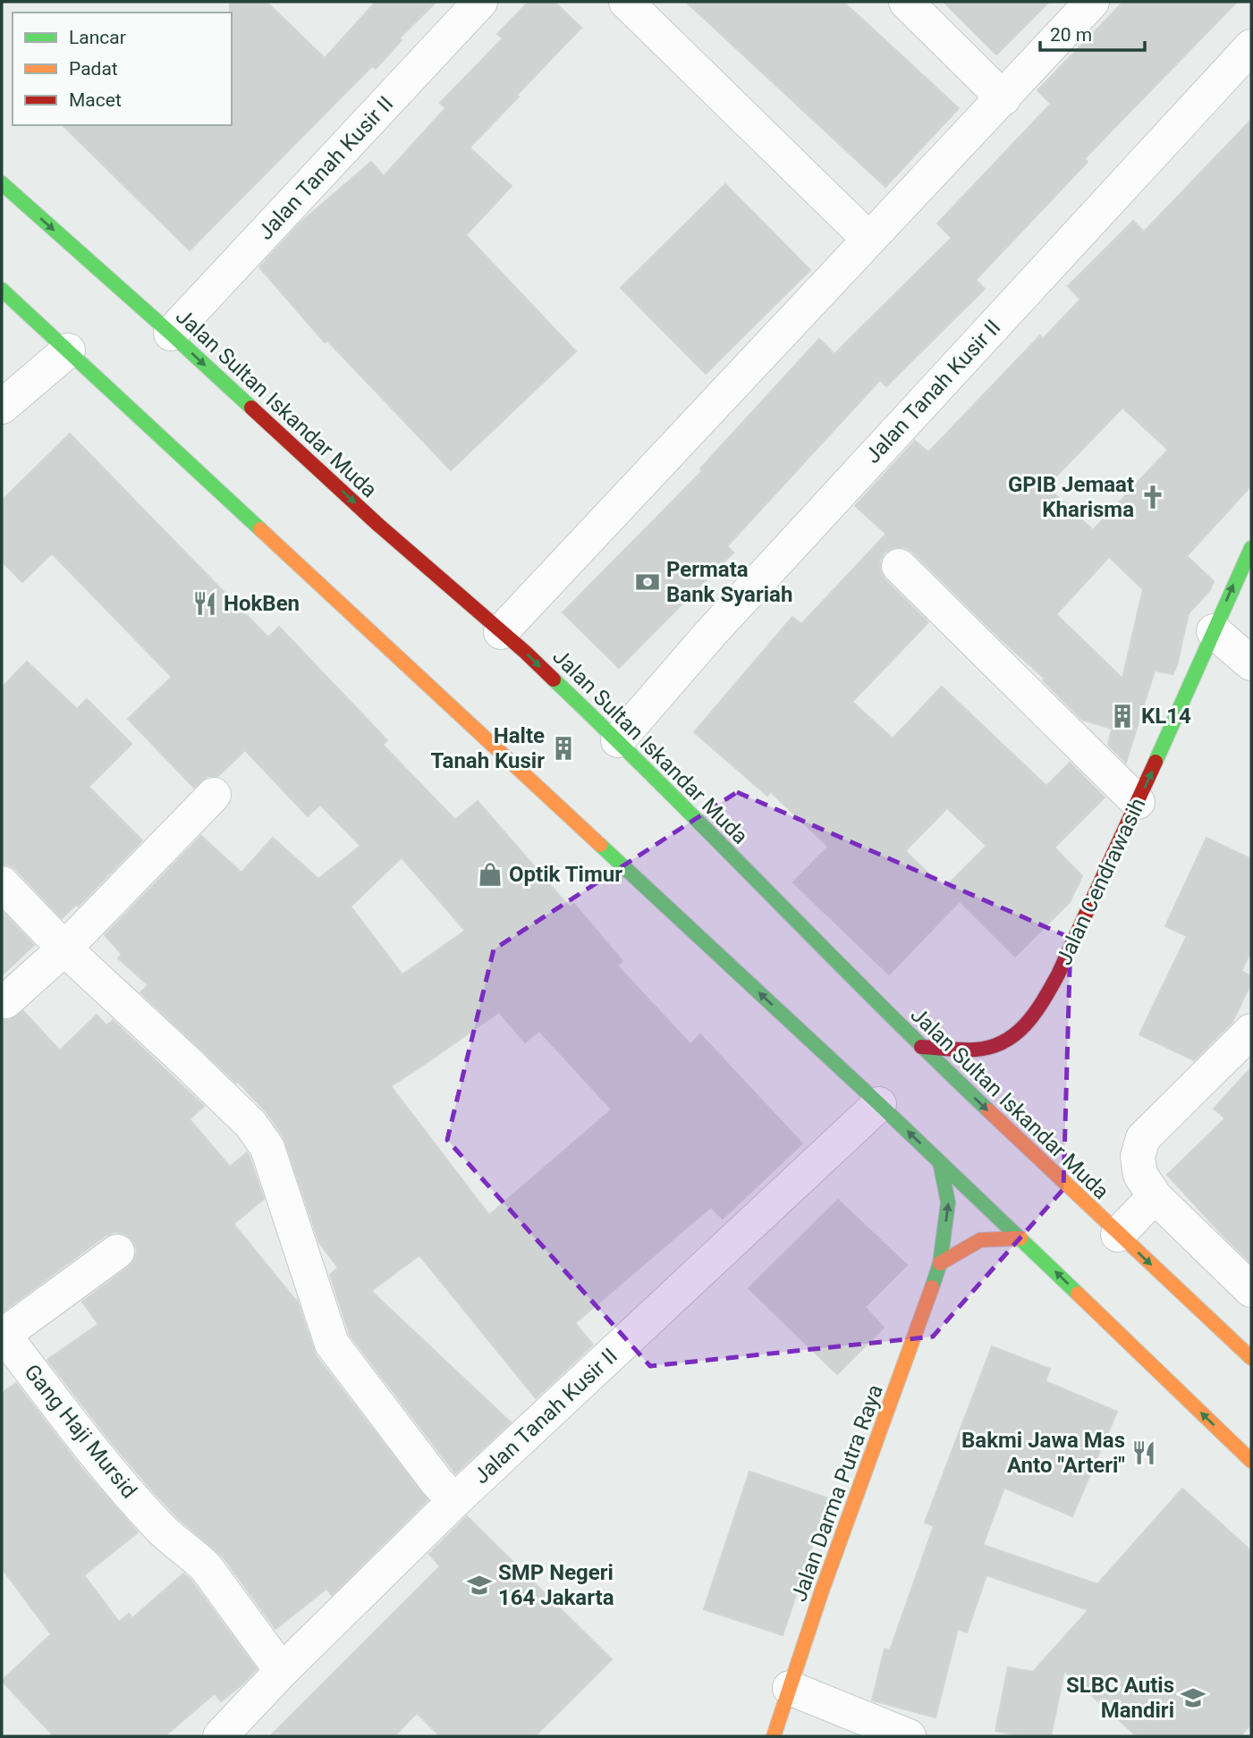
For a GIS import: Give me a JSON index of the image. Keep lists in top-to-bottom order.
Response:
{
  "streets": {
    "main road": ["Jalan Sultan Iskandar Muda", "Jalan Cendrawasih", "Jalan Darma Putra Raya"],
    "street": ["Jalan Tanah Kusir II", "Gang Haji Mursid"]
  },
  "crossings": [
    ["Jalan Tanah Kusir II", "Jalan Sultan Iskandar Muda"],
    ["Jalan Tanah Kusir II", "Gang Haji Mursid"],
    ["Jalan Sultan Iskandar Muda", "Jalan Cendrawasih"]
  ],
  "one_way": ["Jalan Cendrawasih"],
  "places": {
    "church": ["GPIB Jemaat Kharisma"],
    "bank": ["Permata Bank Syariah"],
    "restaurant": ["HokBen", "Bakmi Jawa Mas Anto \"Arteri\""],
    "building": ["KL14", "Halte Tanah Kusir"],
    "shop": ["Optik Timur"],
    "school or university": ["SMP Negeri 164 Jakarta", "SLBC Autis Mandiri"]
  },
  "legend": ["Lancar", "Padat", "Macet"],
  "scale_bar": "20 m"
}
